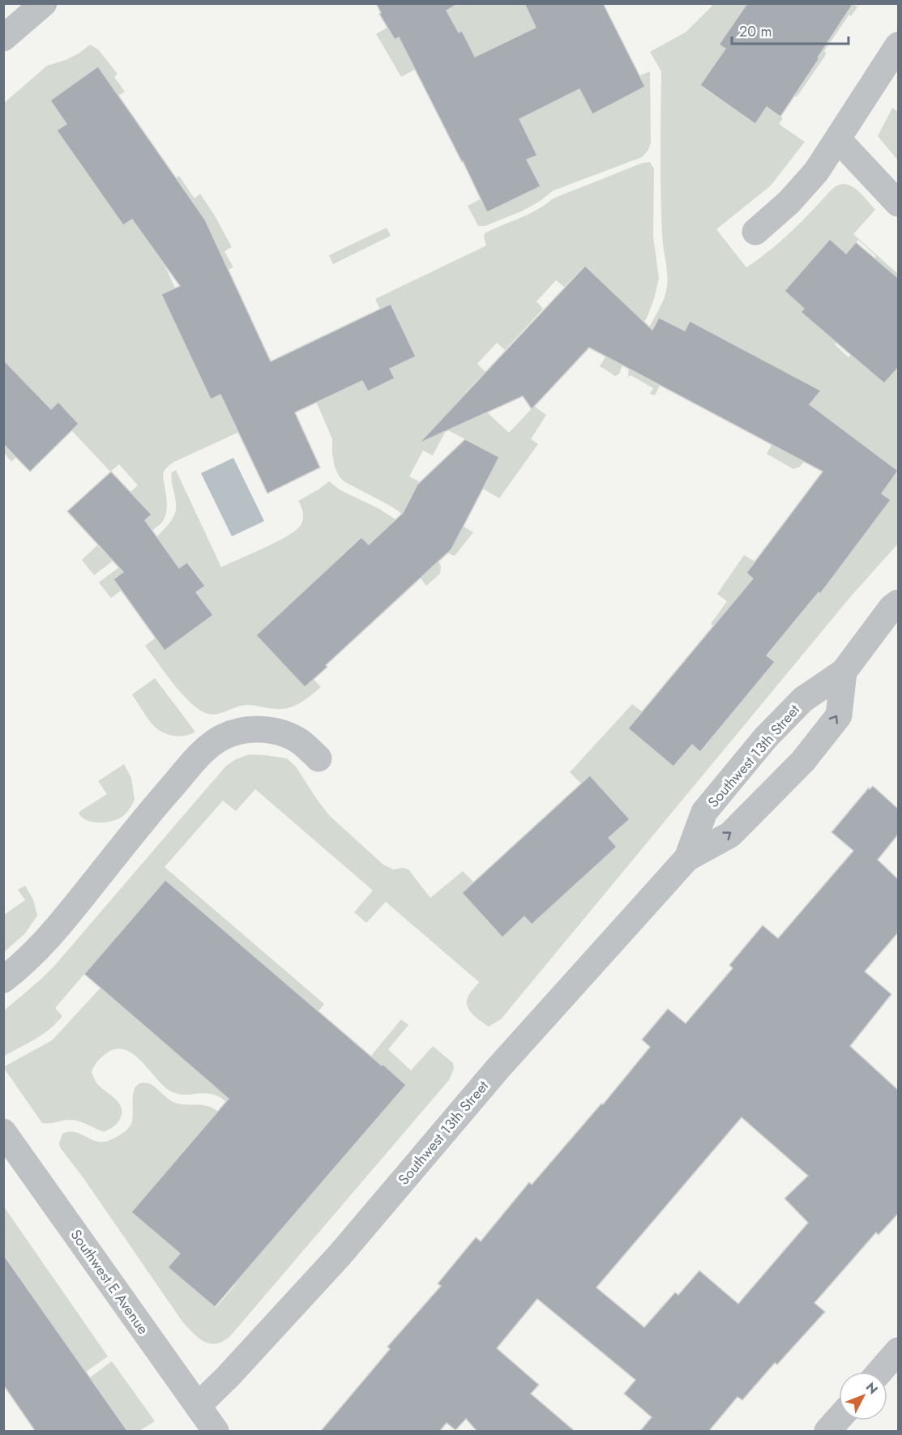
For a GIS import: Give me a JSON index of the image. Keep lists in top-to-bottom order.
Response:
{
  "streets": {
    "street": ["Southwest 13th Street", "Southwest E Avenue"]
  },
  "crossings": [
    ["Southwest 13th Street", "Southwest E Avenue"]
  ],
  "scale_bar": "20 m",
  "north": "top right"
}
